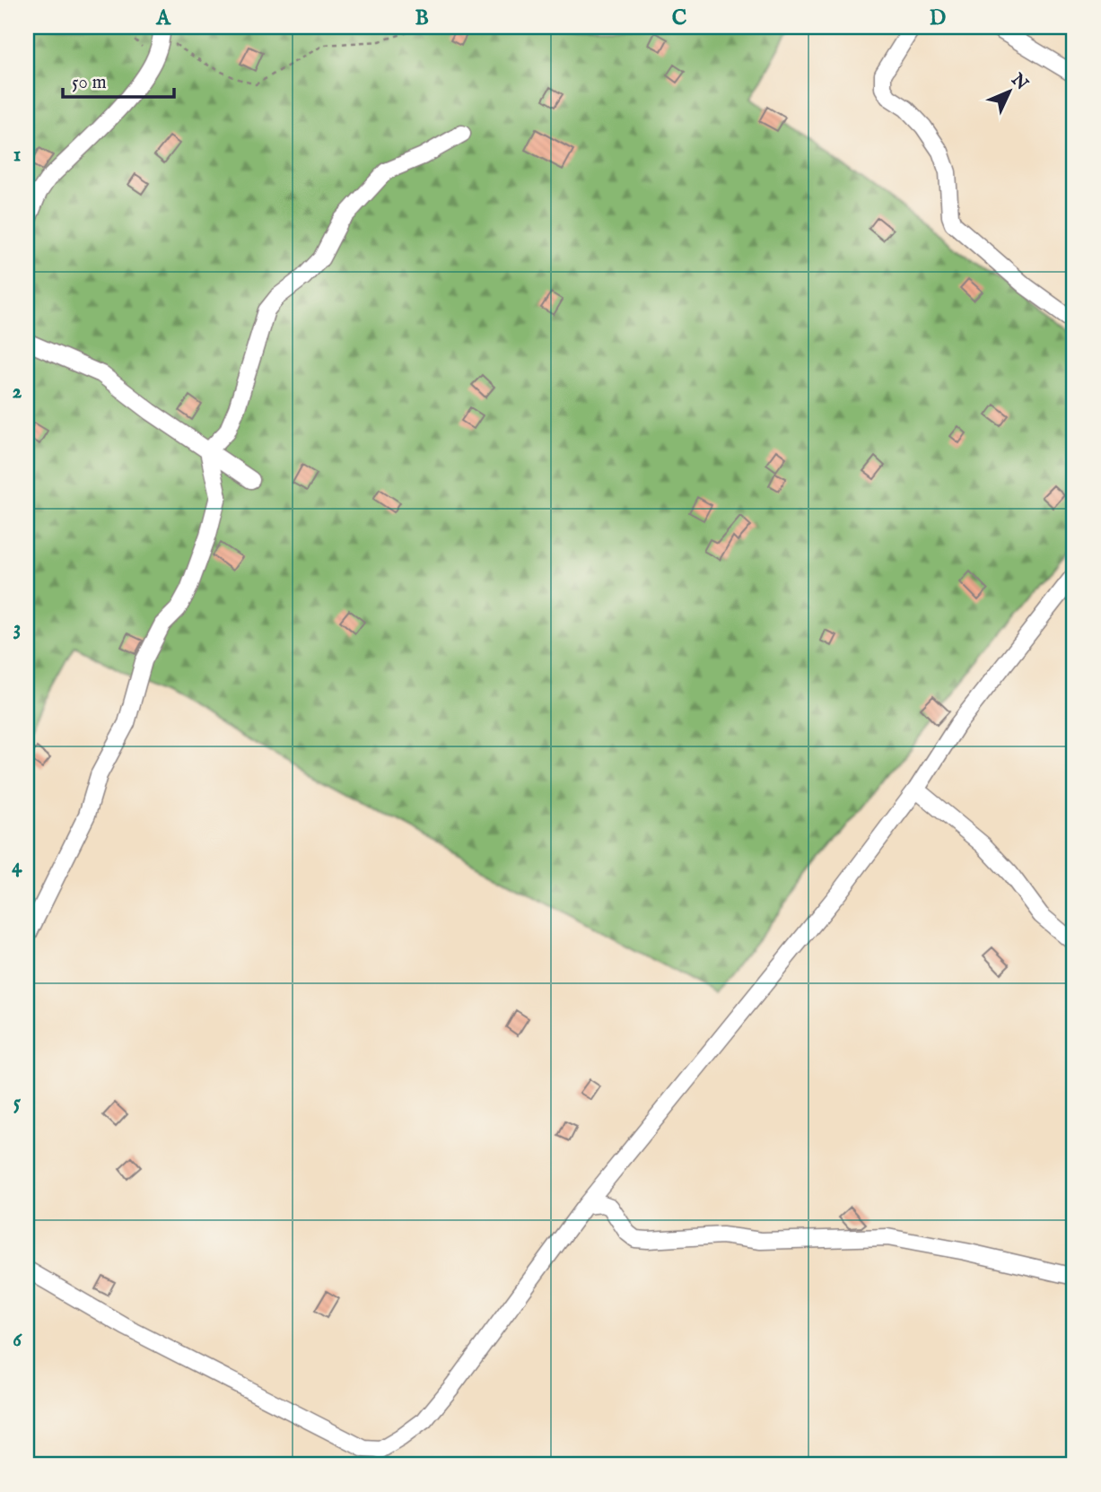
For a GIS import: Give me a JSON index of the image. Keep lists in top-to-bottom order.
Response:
{
  "scale_bar": "50 m",
  "north": "top right",
  "grid": {
    "columns": [
      "A",
      "B",
      "C",
      "D"
    ],
    "rows": [
      "1",
      "2",
      "3",
      "4",
      "5",
      "6"
    ]
  }
}
